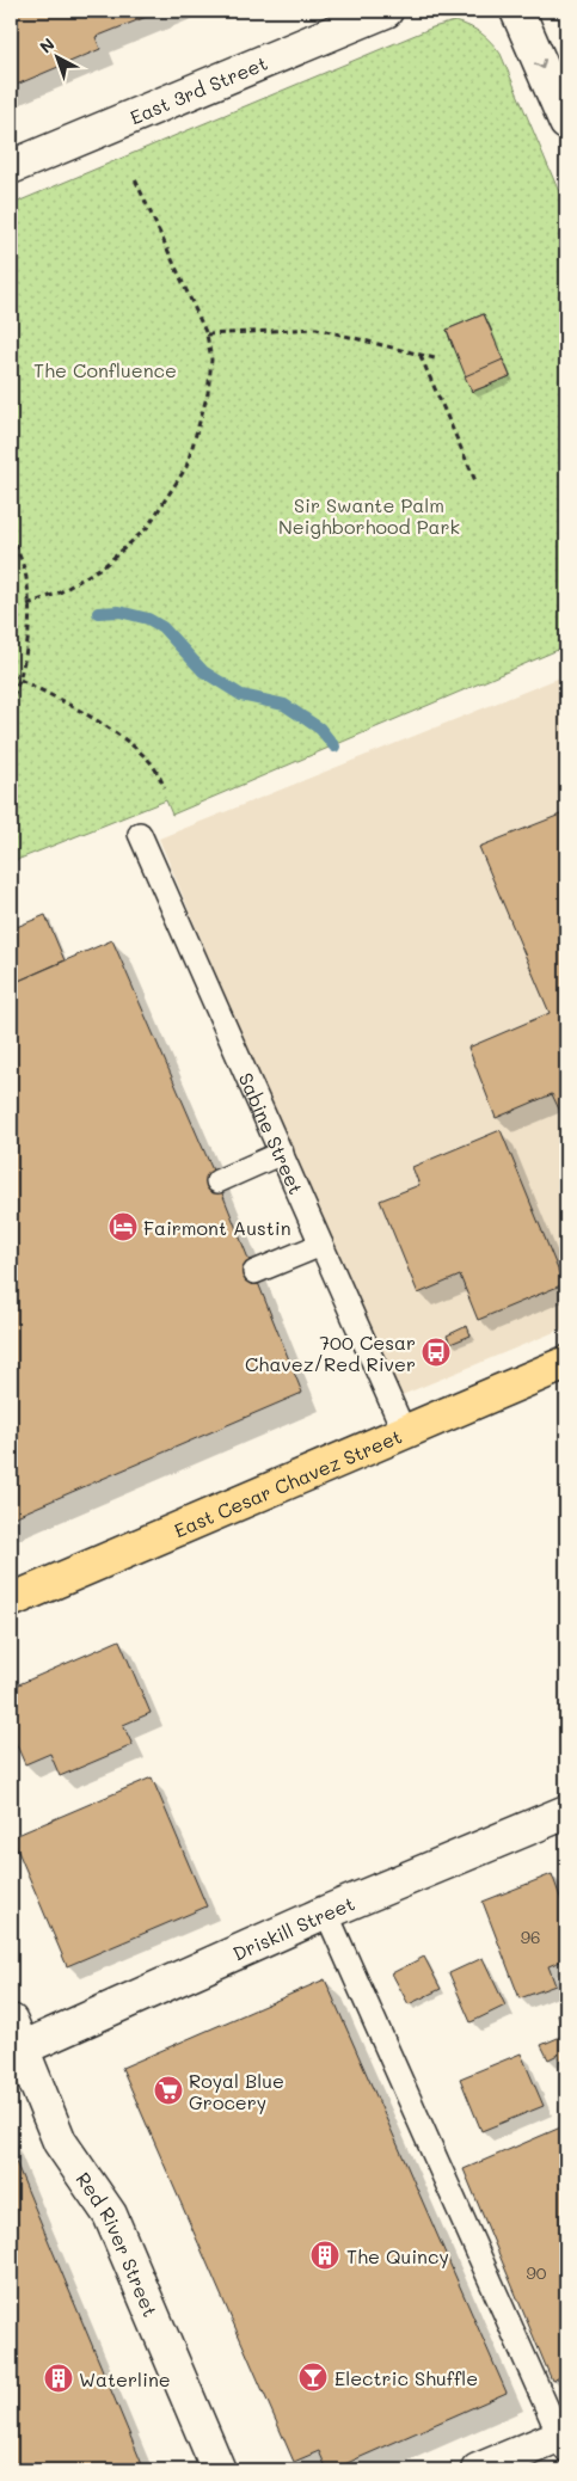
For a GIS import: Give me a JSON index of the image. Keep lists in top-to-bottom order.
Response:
{
  "streets": {
    "main road": ["East Cesar Chavez Street"],
    "street": ["East 3rd Street", "Driskill Street", "Red River Street"],
    "lane": ["Sabine Street"]
  },
  "crossings": [
    ["Sabine Street", "East Cesar Chavez Street"],
    ["Driskill Street", "Red River Street"]
  ],
  "parks": ["The Confluence", "Sir Swante Palm Neighborhood Park"],
  "places": {
    "hotel": ["Fairmont Austin"],
    "bus stop": ["700 Cesar Chavez/Red River"],
    "supermarket": ["Royal Blue Grocery"],
    "building": ["The Quincy", "Waterline"],
    "bar": ["Electric Shuffle"]
  },
  "house_numbers": ["96", "90"],
  "north": "top left"
}
